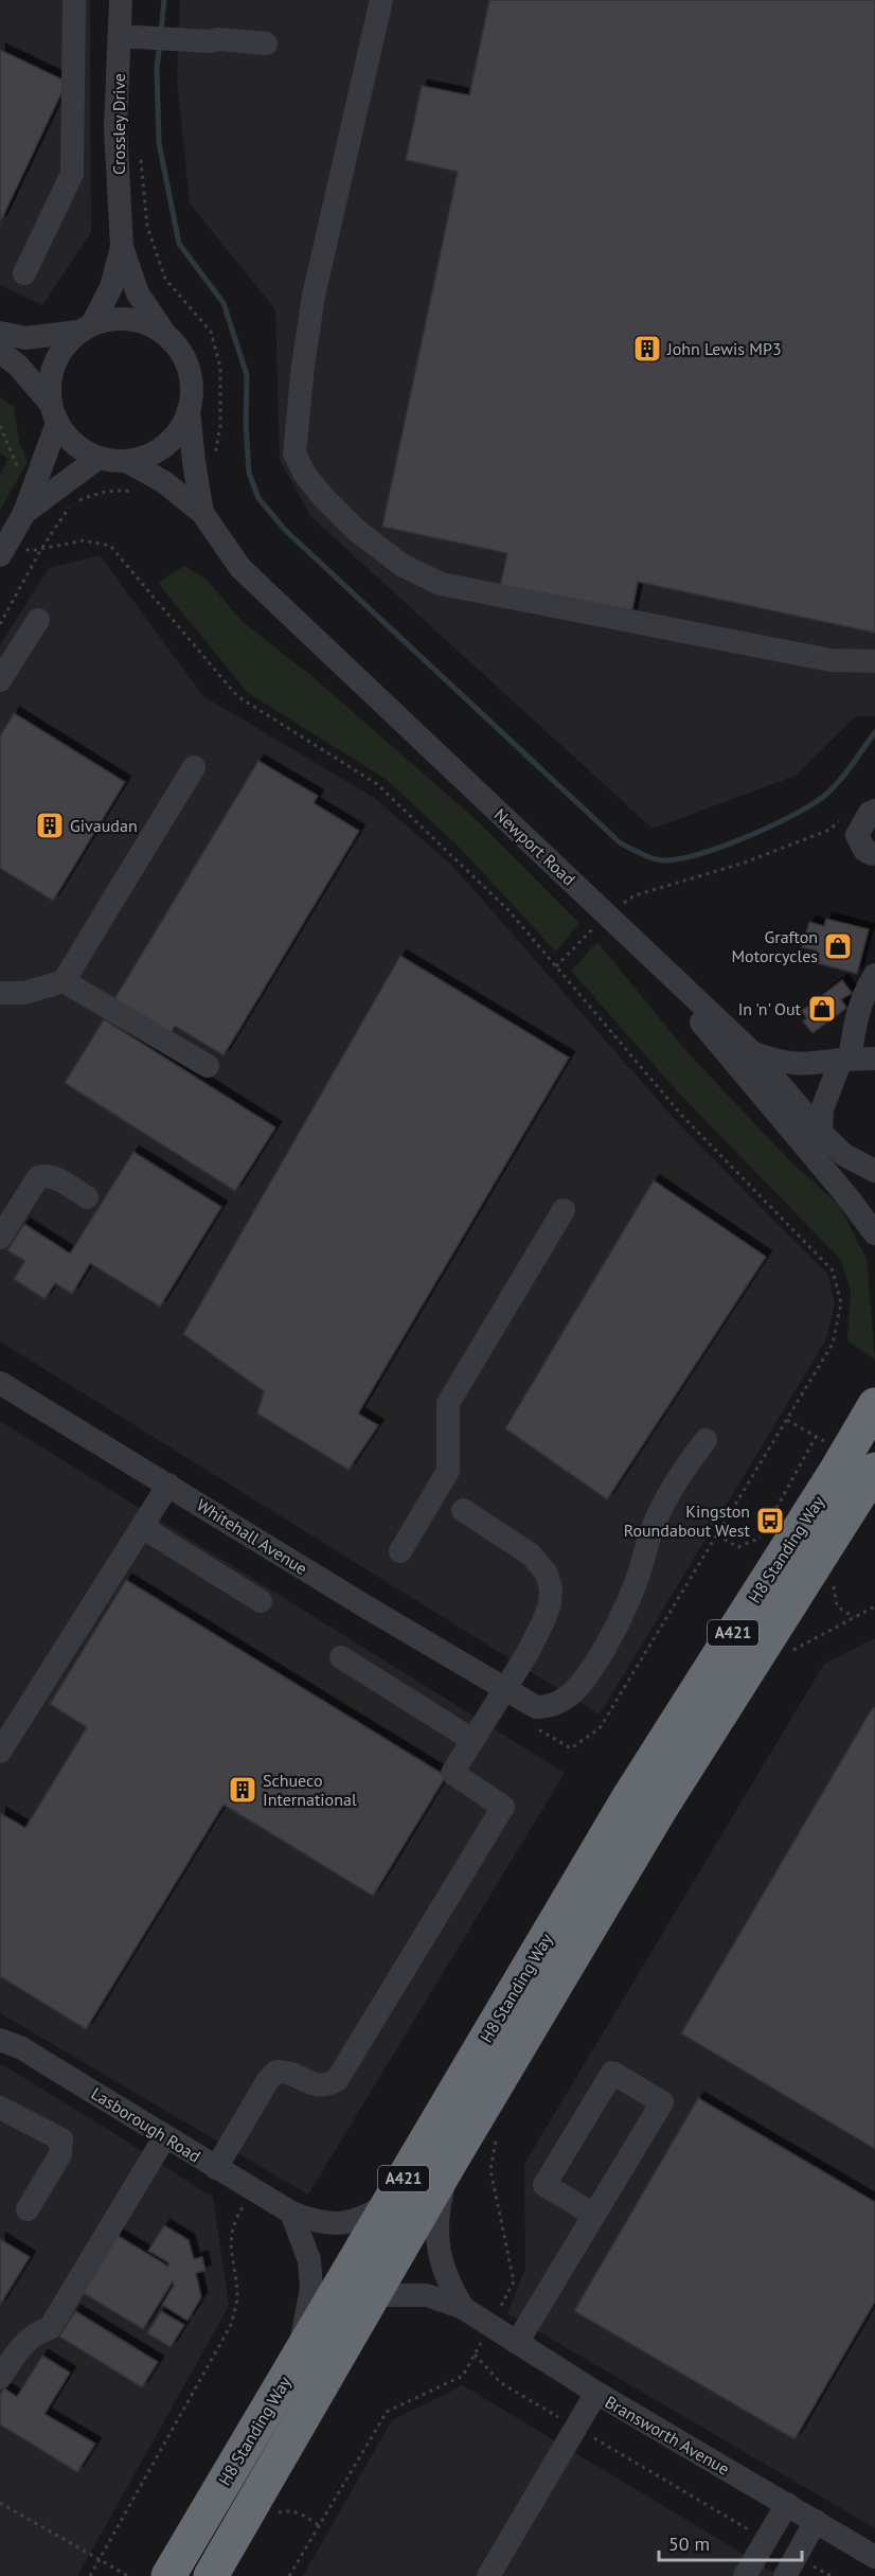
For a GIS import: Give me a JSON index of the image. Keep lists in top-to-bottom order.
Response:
{
  "streets": {
    "highway": ["H8 Standing Way", "A421"],
    "street": [
      "Crossley Drive",
      "Newport Road",
      "Whitehall Avenue",
      "Lasborough Road",
      "Bransworth Avenue"
    ]
  },
  "crossings": [
    ["Crossley Drive", "Newport Road"],
    ["H8 Standing Way", "Lasborough Road"],
    ["H8 Standing Way", "Bransworth Avenue"]
  ],
  "places": {
    "building": ["John Lewis MP3", "Givaudan", "Schueco International"],
    "shop": ["Grafton Motorcycles", "In 'n' Out"],
    "bus stop": ["Kingston Roundabout West"]
  },
  "scale_bar": "50 m"
}
